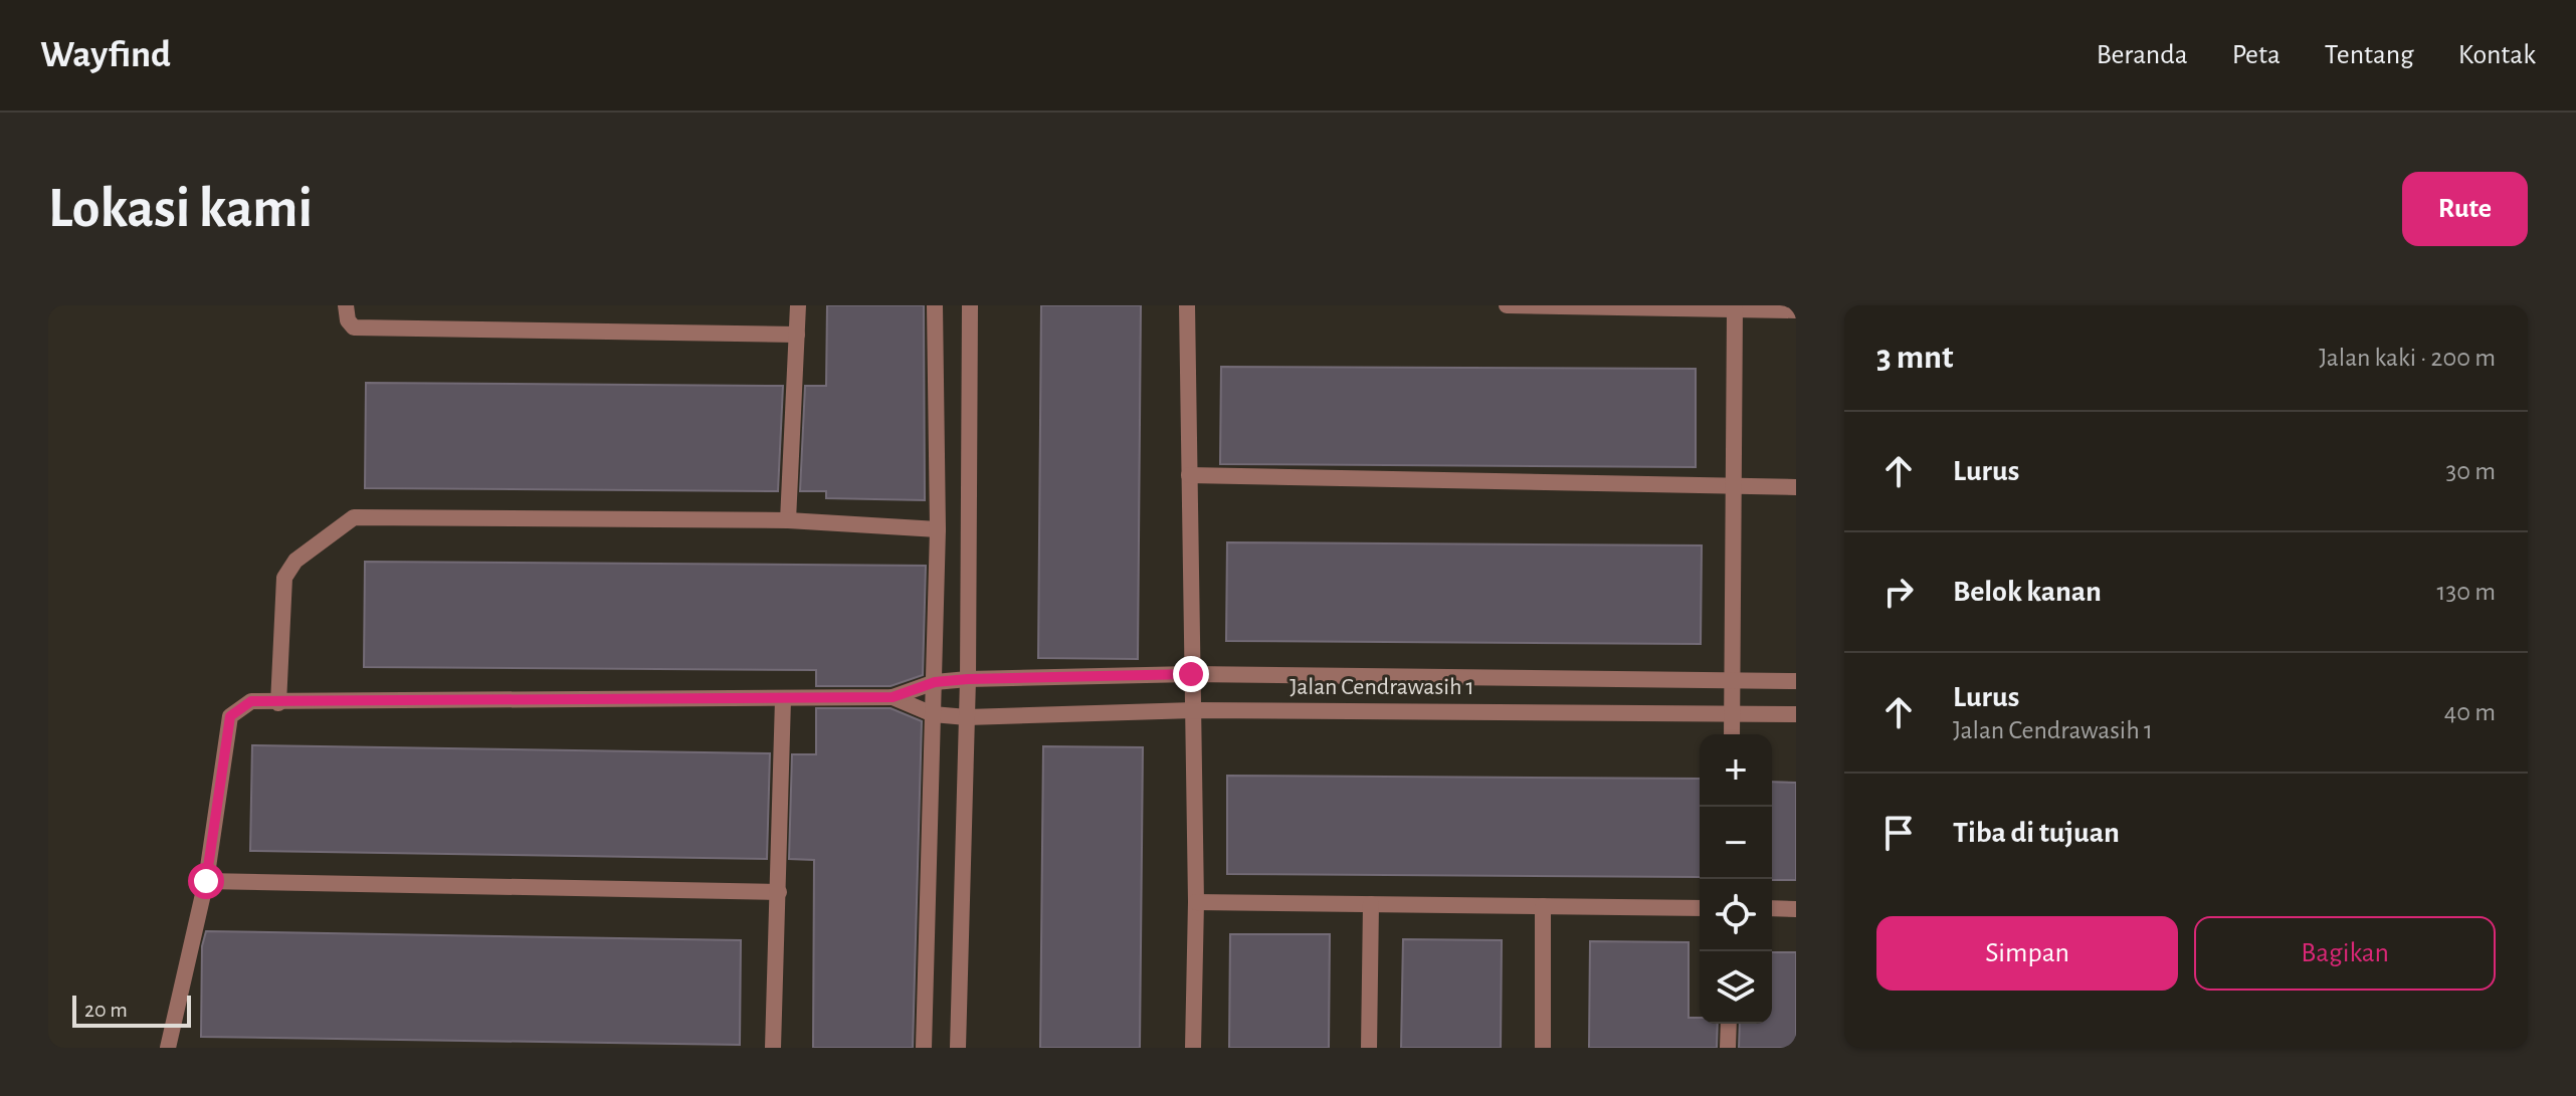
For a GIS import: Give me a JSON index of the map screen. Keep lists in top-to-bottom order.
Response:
{
  "streets": {
    "street": ["Jalan Cendrawasih 1"]
  },
  "scale_bar": "20 m",
  "page": {
    "header": "Wayfind",
    "nav": [
      "Beranda",
      "Peta",
      "Tentang",
      "Kontak"
    ],
    "buttons": [
      "Rute",
      ["Simpan", "Bagikan"]
    ],
    "title": "Lokasi kami",
    "heading": ["3 mnt", "Jalan kaki · 200 m"],
    "list": [
      ["Lurus", "30 m"],
      ["Belok kanan", "130 m"],
      ["Lurus", "Jalan Cendrawasih 1", "40 m"],
      "Tiba di tujuan"
    ],
    "map_buttons": ["+", "−"],
    "scale": "20 m"
  }
}
